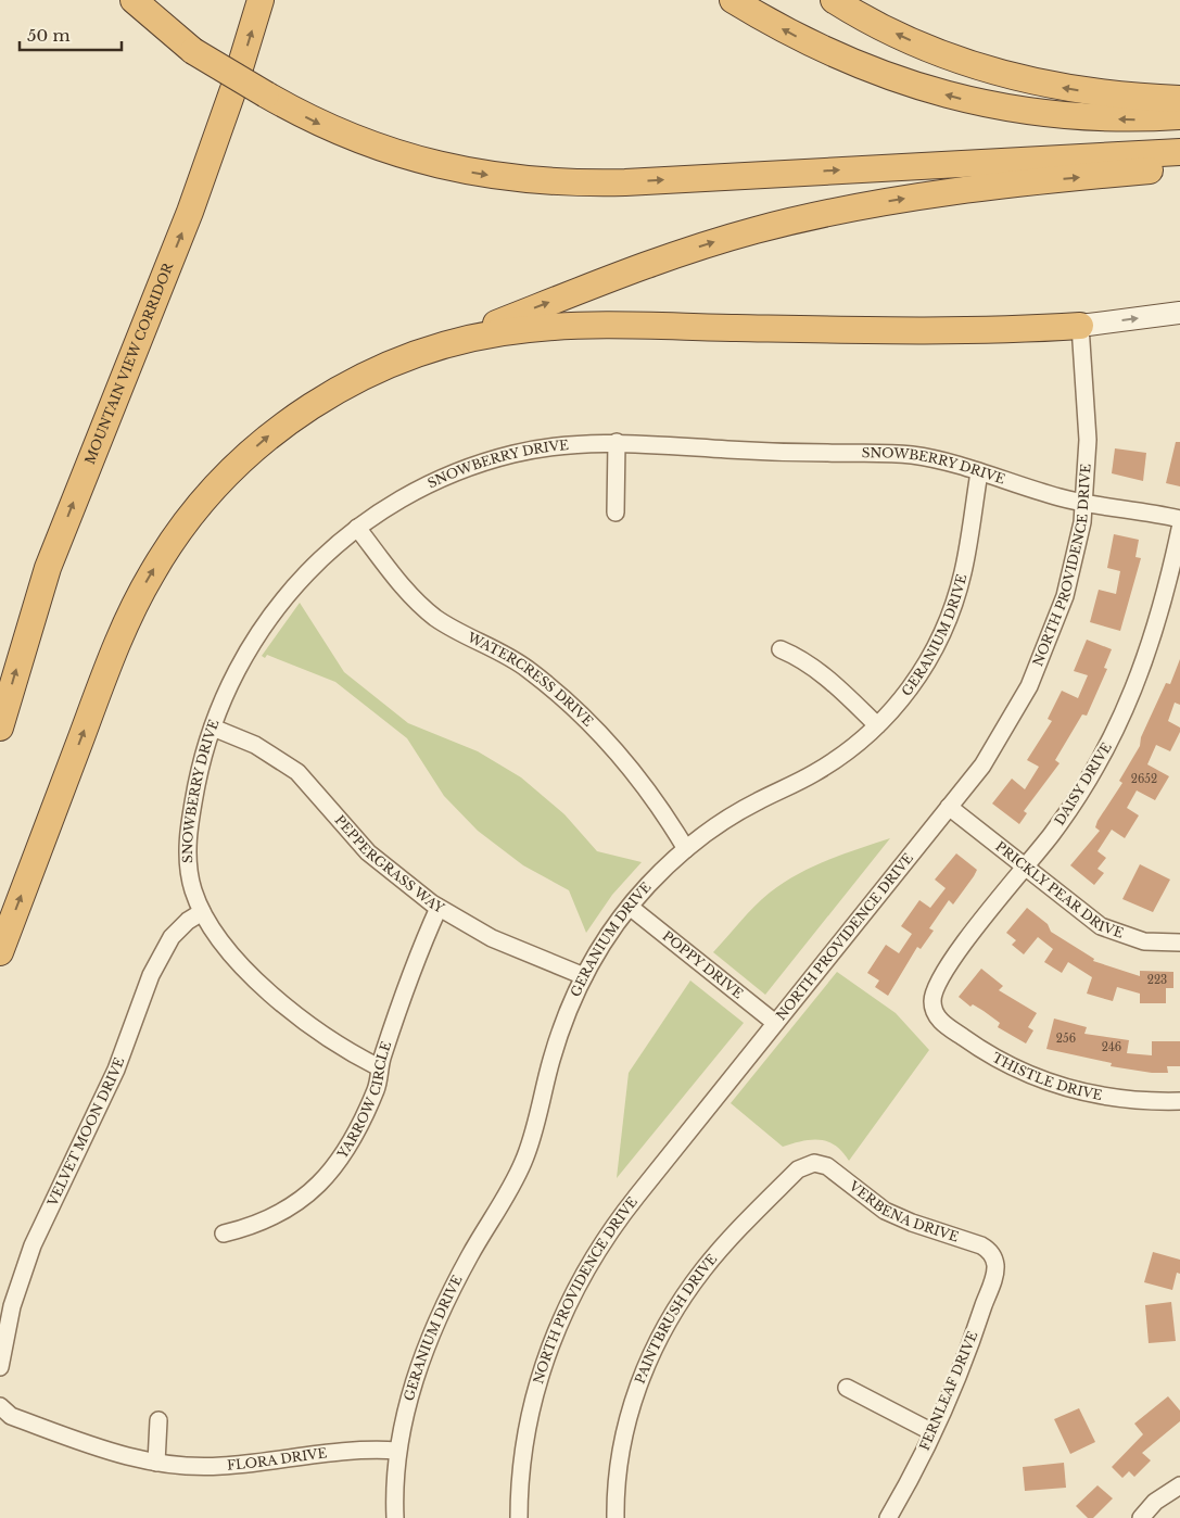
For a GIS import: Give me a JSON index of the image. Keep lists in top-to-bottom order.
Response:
{
  "streets": {
    "highway": ["MOUNTAIN VIEW CORRIDOR"],
    "street": [
      "SNOWBERRY DRIVE",
      "NORTH PROVIDENCE DRIVE",
      "GERANIUM DRIVE",
      "WATERCRESS DRIVE",
      "DAISY DRIVE",
      "PEPPERGRASS WAY",
      "PRICKLY PEAR DRIVE",
      "POPPY DRIVE",
      "THISTLE DRIVE",
      "YARROW CIRCLE",
      "VELVET MOON DRIVE",
      "VERBENA DRIVE",
      "PAINTBRUSH DRIVE",
      "FERNLEAF DRIVE",
      "FLORA DRIVE"
    ]
  },
  "crossings": [
    ["SNOWBERRY DRIVE", "NORTH PROVIDENCE DRIVE"],
    ["SNOWBERRY DRIVE", "GERANIUM DRIVE"],
    ["SNOWBERRY DRIVE", "WATERCRESS DRIVE"],
    ["SNOWBERRY DRIVE", "PEPPERGRASS WAY"],
    ["SNOWBERRY DRIVE", "YARROW CIRCLE"],
    ["SNOWBERRY DRIVE", "VELVET MOON DRIVE"],
    ["NORTH PROVIDENCE DRIVE", "PRICKLY PEAR DRIVE"],
    ["NORTH PROVIDENCE DRIVE", "POPPY DRIVE"],
    ["GERANIUM DRIVE", "WATERCRESS DRIVE"],
    ["GERANIUM DRIVE", "PEPPERGRASS WAY"],
    ["GERANIUM DRIVE", "POPPY DRIVE"],
    ["GERANIUM DRIVE", "FLORA DRIVE"],
    ["DAISY DRIVE", "PRICKLY PEAR DRIVE"],
    ["DAISY DRIVE", "THISTLE DRIVE"],
    ["PEPPERGRASS WAY", "YARROW CIRCLE"],
    ["VERBENA DRIVE", "PAINTBRUSH DRIVE"],
    ["VERBENA DRIVE", "FERNLEAF DRIVE"]
  ],
  "house_numbers": [
    "2652",
    "223",
    "256",
    "246"
  ],
  "scale_bar": "50 m"
}
